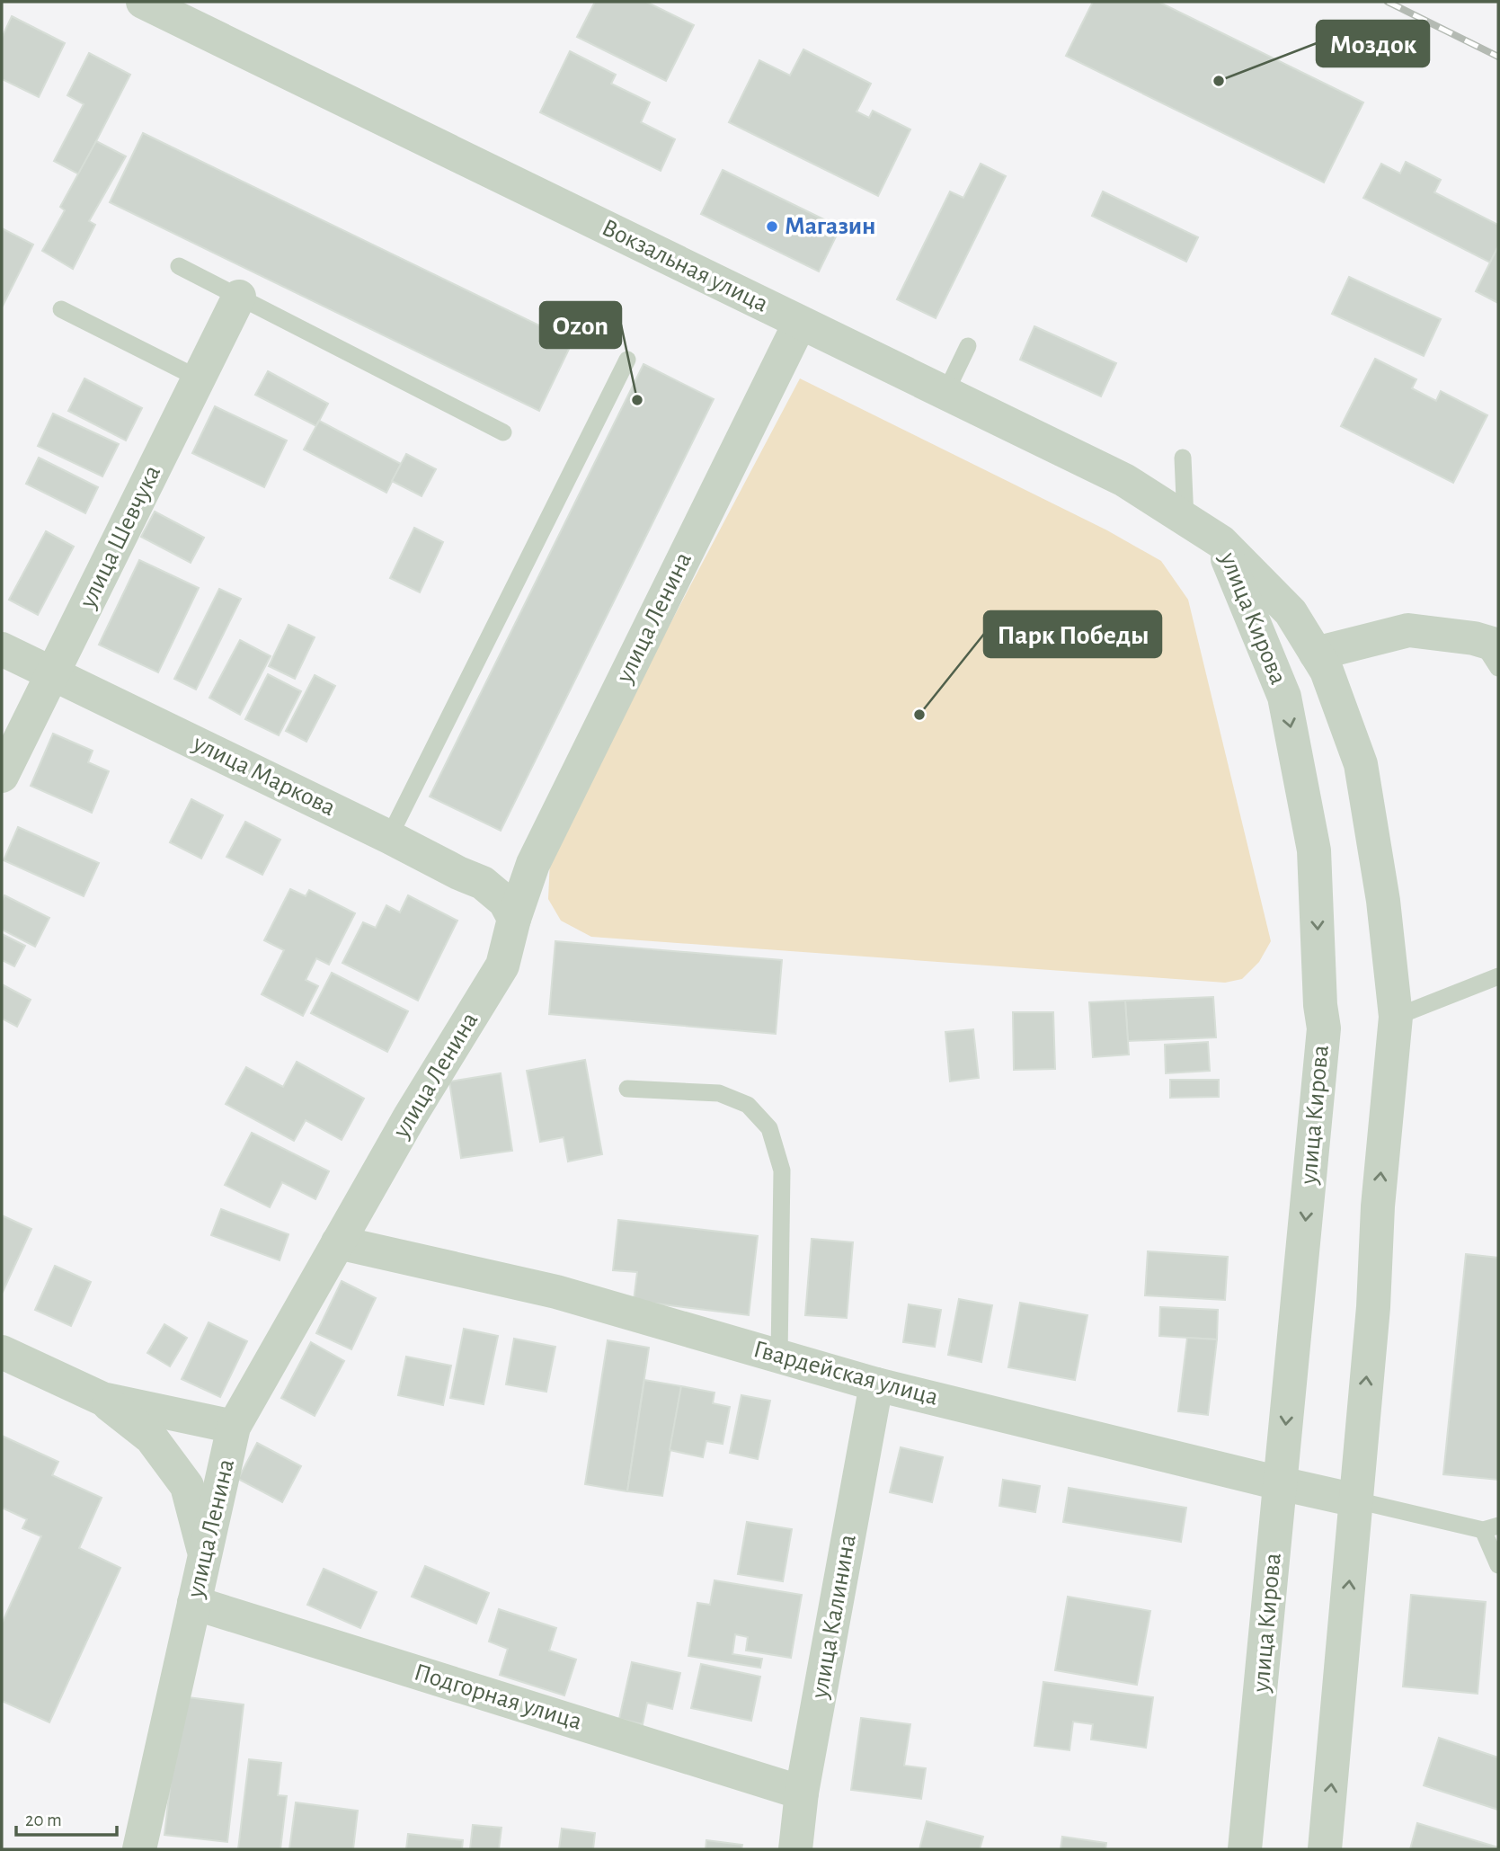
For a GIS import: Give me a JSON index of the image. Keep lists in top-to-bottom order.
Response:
{
  "streets": {
    "street": [
      "Вокзальная улица",
      "улица Шевчука",
      "улица Ленина",
      "улица Кирова",
      "улица Маркова",
      "Гвардейская улица",
      "улица Калинина",
      "Подгорная улица"
    ]
  },
  "crossings": [
    ["Вокзальная улица", "улица Ленина"],
    ["Вокзальная улица", "улица Кирова"],
    ["улица Шевчука", "улица Маркова"],
    ["улица Ленина", "улица Маркова"],
    ["улица Ленина", "Гвардейская улица"],
    ["улица Ленина", "Подгорная улица"],
    ["улица Кирова", "Гвардейская улица"],
    ["Гвардейская улица", "улица Калинина"],
    ["улица Калинина", "Подгорная улица"]
  ],
  "places": [
    "Моздок",
    "Магазин",
    "Ozon",
    "Парк Победы"
  ],
  "scale_bar": "20 m"
}
